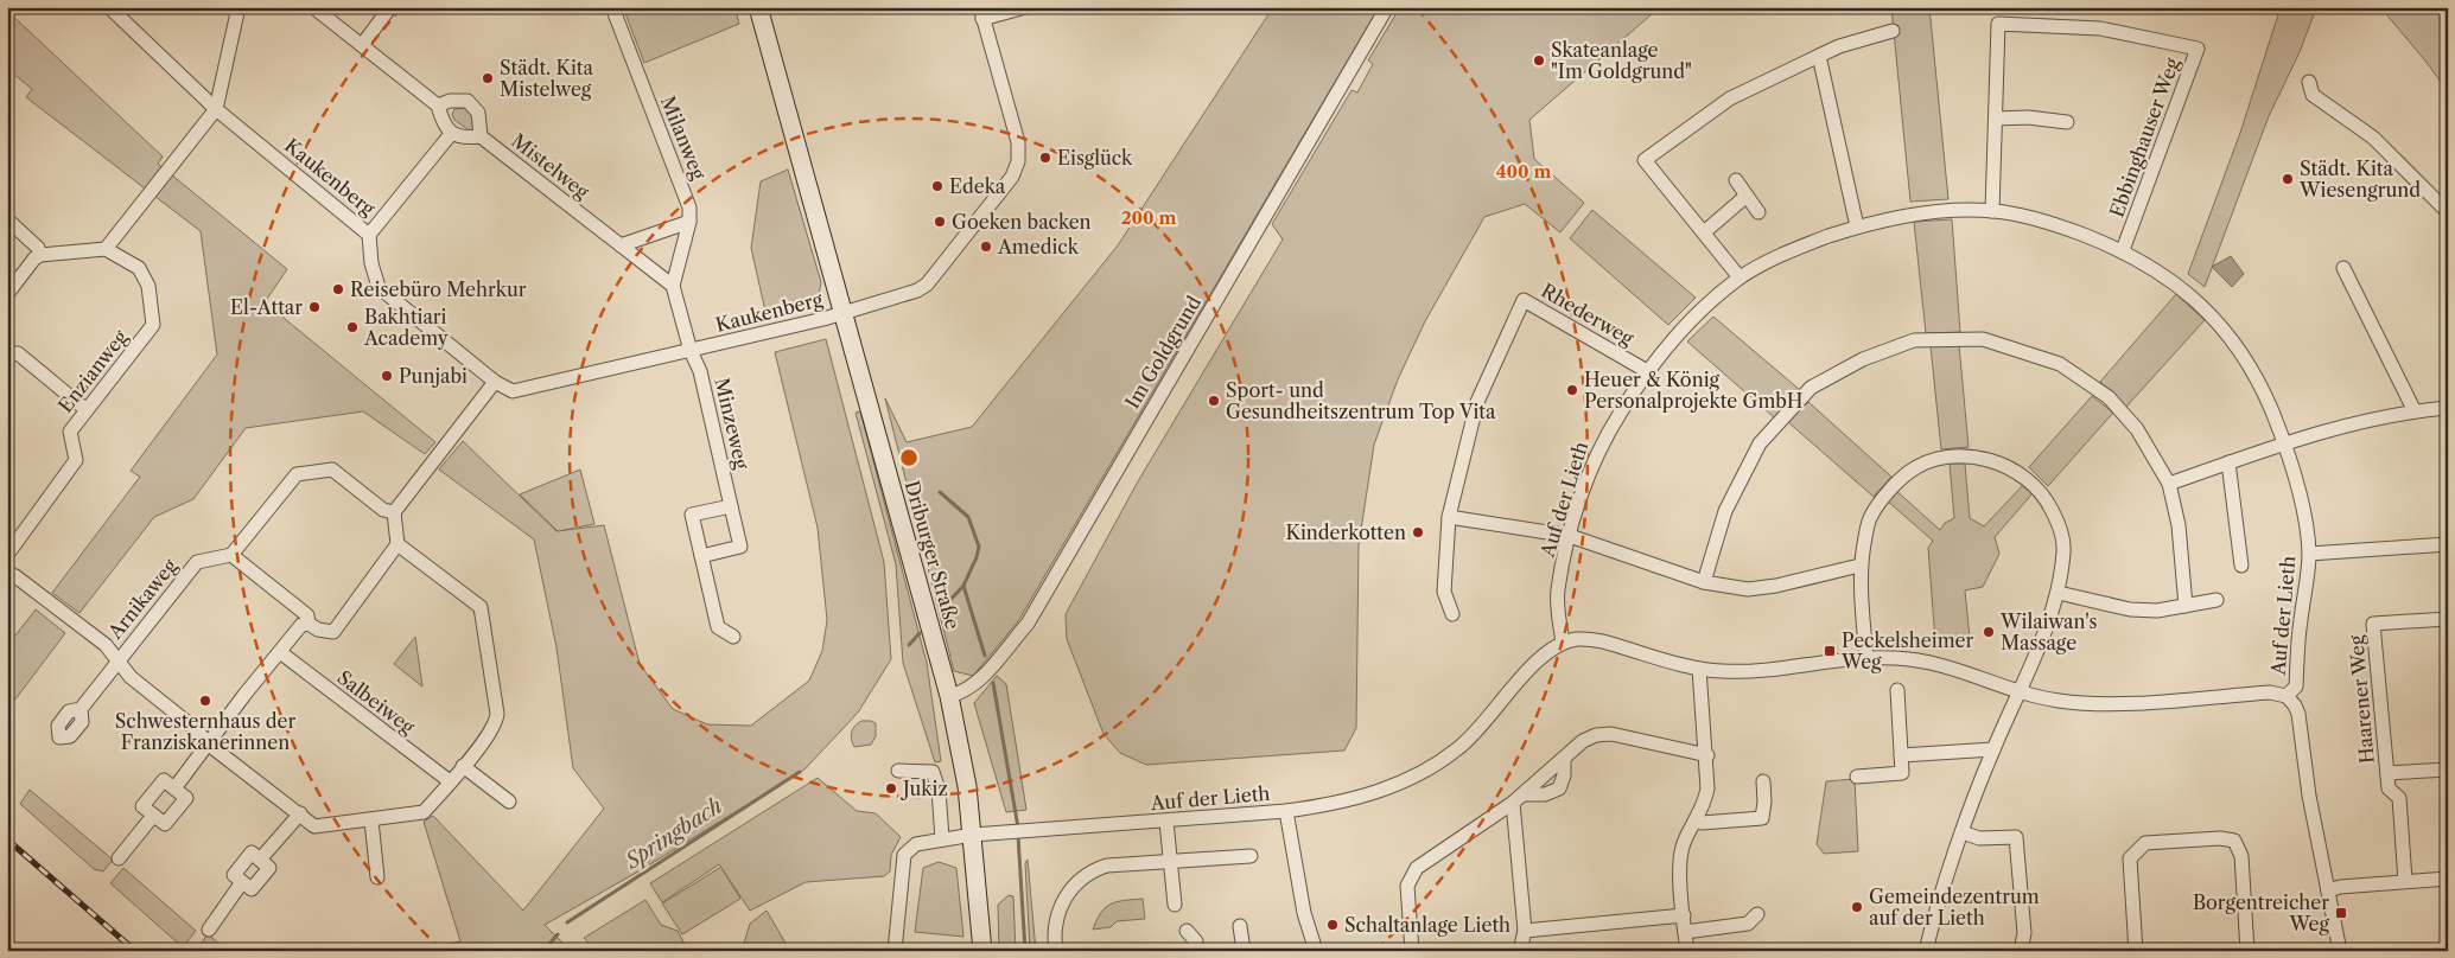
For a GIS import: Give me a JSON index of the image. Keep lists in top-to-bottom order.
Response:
{
  "streets": {
    "main road": ["Driburger Straße"],
    "street": [
      "Milanweg",
      "Ebbinghauser Weg",
      "Mistelweg",
      "Kaukenberg",
      "Rhederweg",
      "Im Goldgrund",
      "Enzianweg",
      "Minzeweg",
      "Auf der Lieth",
      "Arnikaweg",
      "Haarener Weg",
      "Salbeiweg"
    ]
  },
  "crossings": [
    ["Milanweg", "Mistelweg"],
    ["Ebbinghauser Weg", "Auf der Lieth"],
    ["Kaukenberg", "Minzeweg"],
    ["Kaukenberg", "Driburger Straße"],
    ["Rhederweg", "Auf der Lieth"],
    ["Im Goldgrund", "Driburger Straße"],
    ["Auf der Lieth", "Driburger Straße"],
    ["Arnikaweg", "Salbeiweg"]
  ],
  "water": ["Springbach"],
  "places": {
    "other": [
      "Skateanlage \"Im Goldgrund\"",
      "Städt. Kita Mistelweg",
      "Eisglück",
      "Städt. Kita Wiesengrund",
      "Edeka",
      "Goeken backen",
      "Amedick",
      "Reisebüro Mehrkur",
      "El-Attar",
      "Bakhtiari Academy",
      "Punjabi",
      "Heuer & König Personalprojekte GmbH",
      "Sport- und Gesundheitszentrum Top Vita",
      "Kinderkotten",
      "Wilaiwan's Massage",
      "Schwesternhaus der Franziskanerinnen",
      "Jukiz",
      "Gemeindezentrum auf der Lieth",
      "Schaltanlage Lieth"
    ],
    "transit": ["Peckelsheimer Weg", "Borgentreicher Weg"]
  },
  "rings": ["400 m", "200 m"]
}
